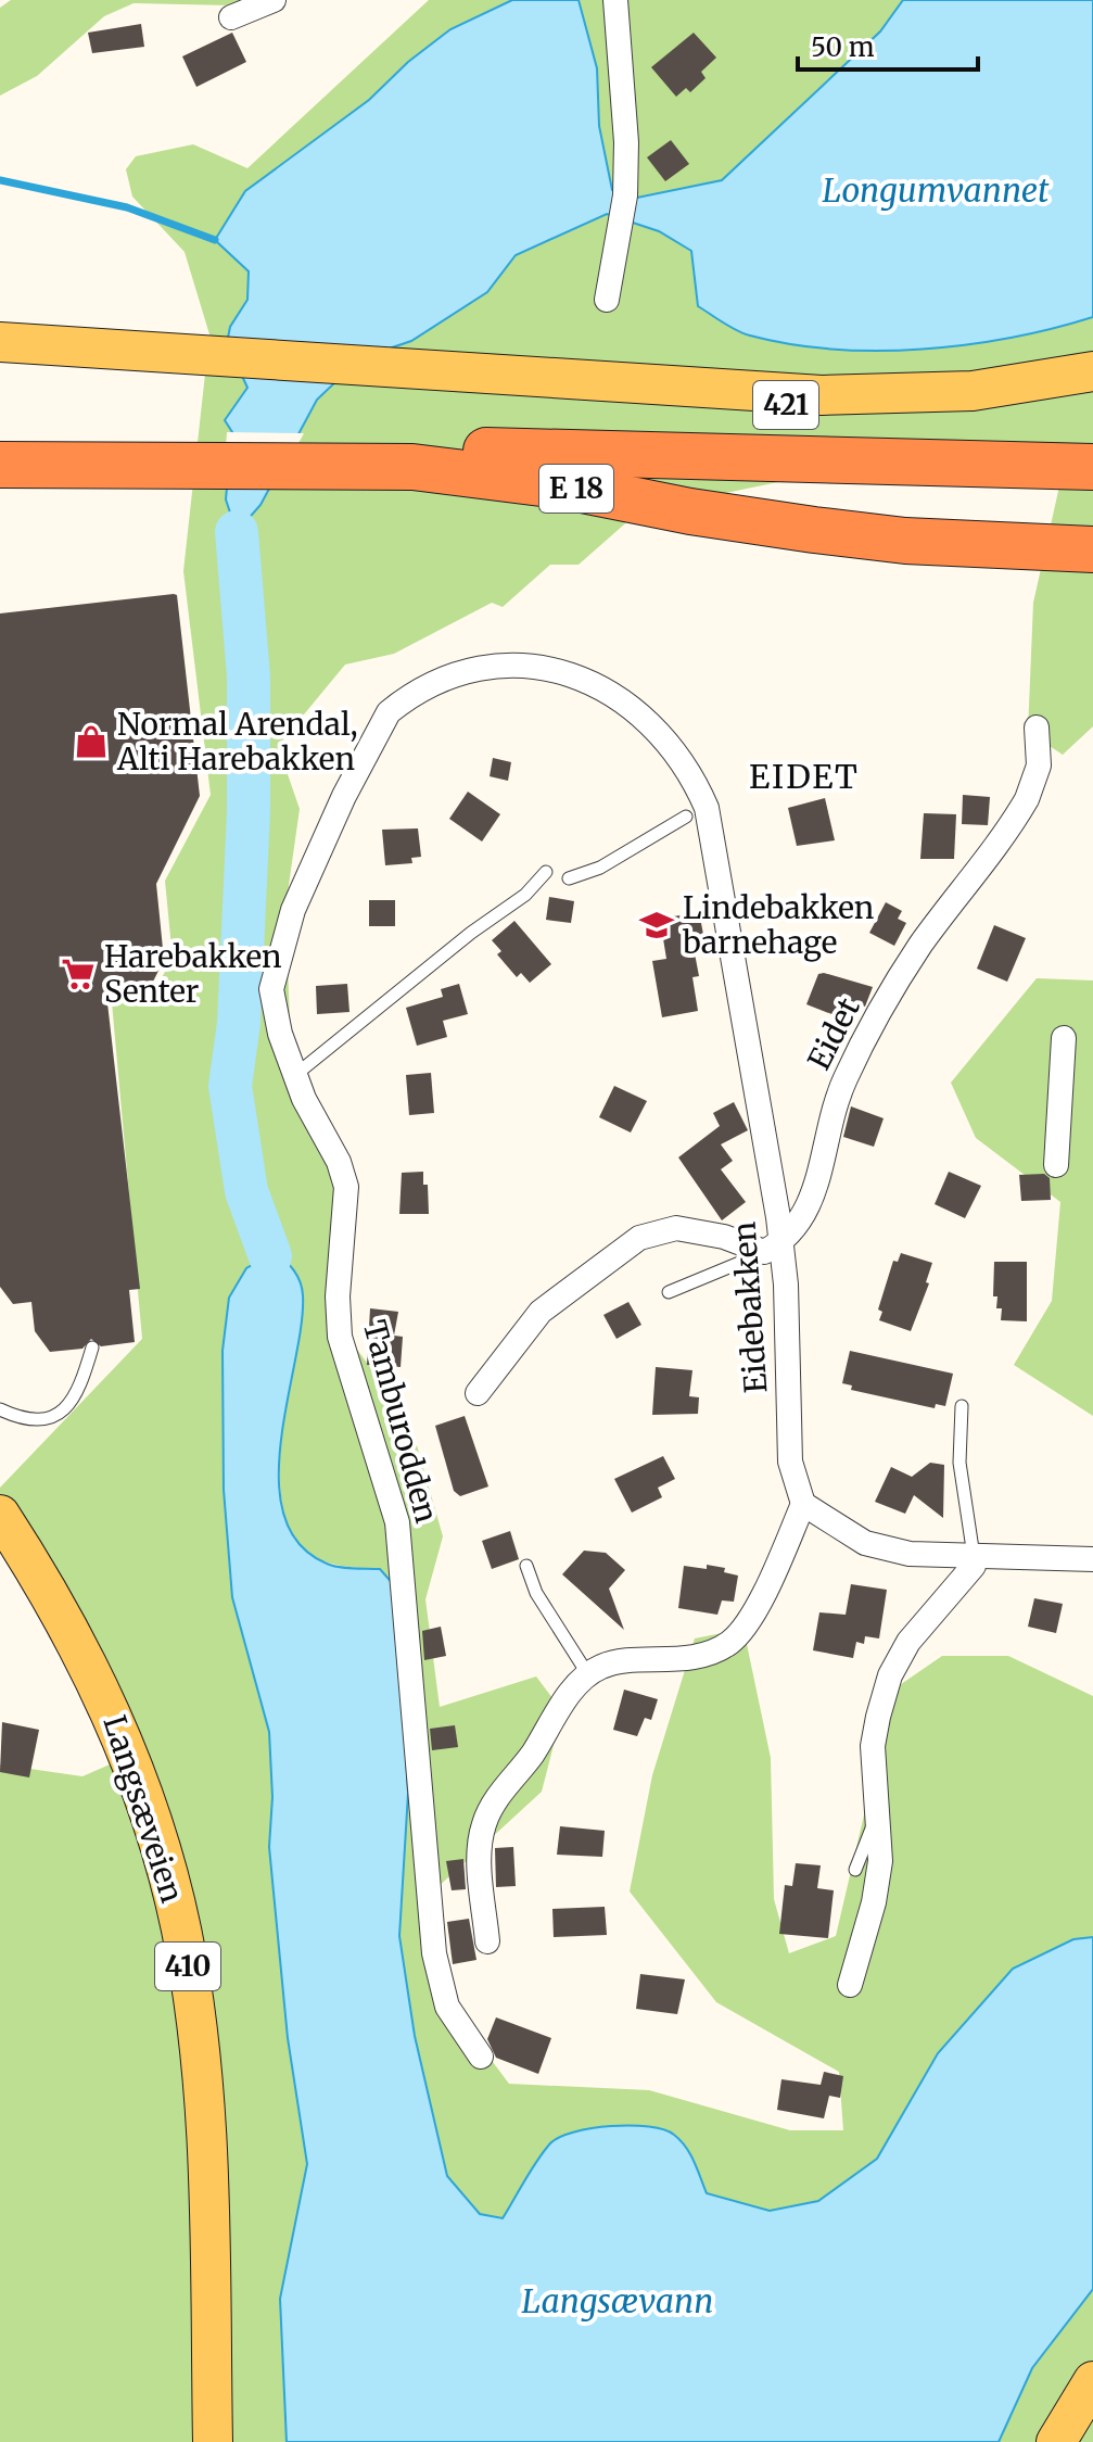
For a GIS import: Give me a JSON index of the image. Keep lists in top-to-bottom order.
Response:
{
  "streets": {
    "highway": ["E 18"],
    "main road": ["421", "Langsæveien", "410"],
    "street": ["Eidet", "Eidebakken", "Tamburodden"]
  },
  "crossings": [
    ["Eidet", "Eidebakken"],
    ["Eidebakken", "Tamburodden"]
  ],
  "districts": ["EIDET"],
  "water": ["Longumvannet", "Langsævann"],
  "places": {
    "shop": ["Normal Arendal, Alti Harebakken"],
    "school or university": ["Lindebakken barnehage"],
    "supermarket": ["Harebakken Senter"]
  },
  "scale_bar": "50 m"
}
